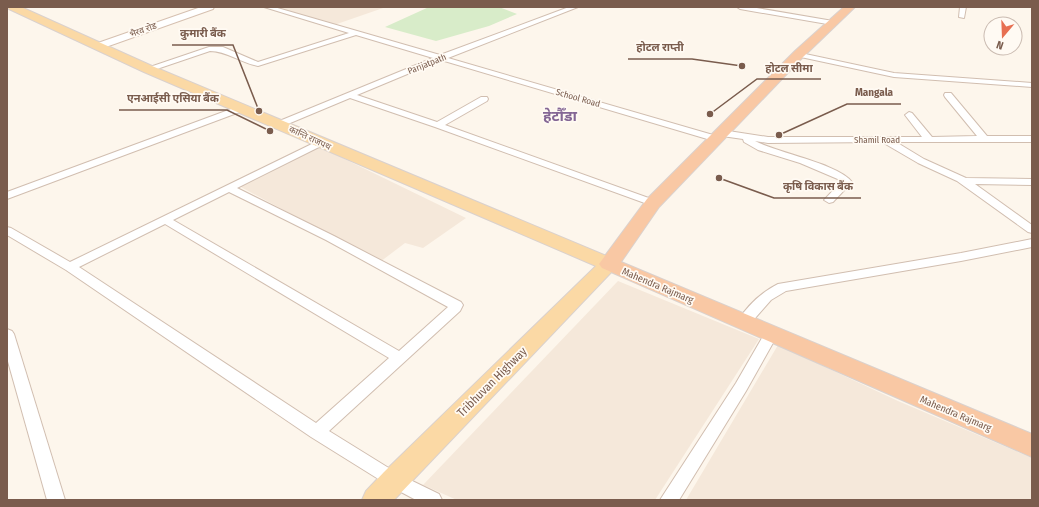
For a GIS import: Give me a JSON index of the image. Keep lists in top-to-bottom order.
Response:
{
  "streets": {
    "highway": ["Mahendra Rajmarg"],
    "main road": ["भैरव रोड", "कान्ति राजपथ", "Tribhuvan Highway"],
    "street": ["Parijatpath", "School Road", "Shamil Road"]
  },
  "crossings": [
    ["भैरव रोड", "कान्ति राजपथ"],
    ["Parijatpath", "School Road"],
    ["Parijatpath", "कान्ति राजपथ"],
    ["School Road", "Shamil Road"],
    ["School Road", "Mahendra Rajmarg"],
    ["कान्ति राजपथ", "Mahendra Rajmarg"],
    ["कान्ति राजपथ", "Tribhuvan Highway"],
    ["Shamil Road", "Mahendra Rajmarg"],
    ["Mahendra Rajmarg", "Tribhuvan Highway"]
  ],
  "districts": ["हेटौँडा"],
  "places": [
    "होटल राप्ती",
    "कुमारी बैंक",
    "होटल सीमा",
    "एनआईसी एसिया बैंक",
    "Mangala",
    "कृषि विकास बैंक"
  ],
  "north": "bottom"
}
